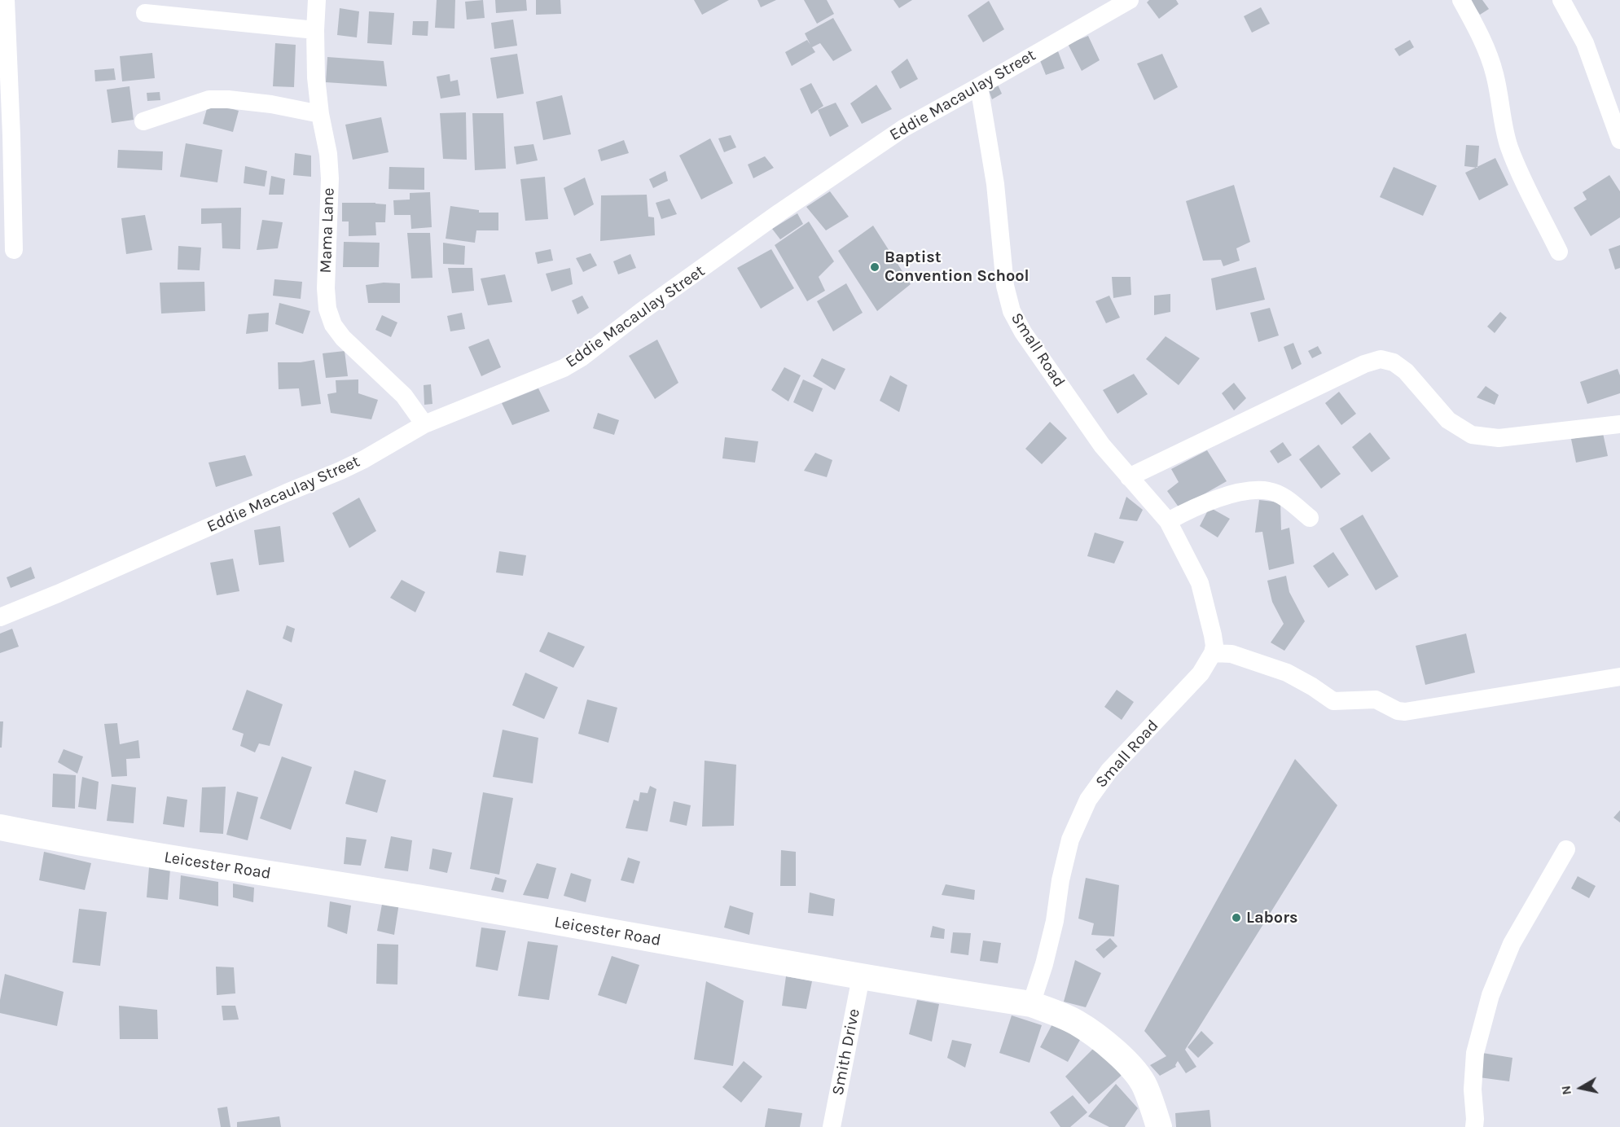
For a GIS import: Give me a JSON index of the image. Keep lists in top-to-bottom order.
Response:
{
  "streets": {
    "street": [
      "Eddie Macaulay Street",
      "Mama Lane",
      "Small Road",
      "Leicester Road",
      "Smith Drive"
    ]
  },
  "crossings": [
    ["Eddie Macaulay Street", "Mama Lane"],
    ["Eddie Macaulay Street", "Small Road"],
    ["Small Road", "Leicester Road"],
    ["Leicester Road", "Smith Drive"]
  ],
  "places": ["Baptist Convention School", "Labors"],
  "north": "left"
}
